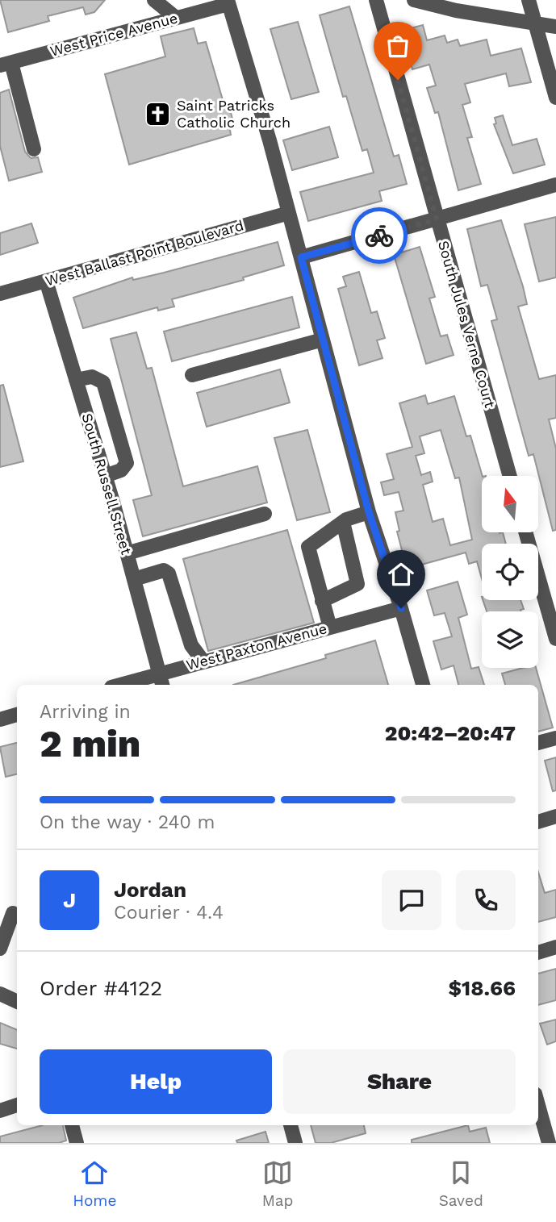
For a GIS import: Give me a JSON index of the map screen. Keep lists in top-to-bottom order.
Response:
{
  "streets": {
    "street": [
      "West Price Avenue",
      "West Ballast Point Boulevard",
      "South Jules Verne Court",
      "South Russell Street",
      "West Paxton Avenue"
    ]
  },
  "crossings": [
    ["West Ballast Point Boulevard", "South Russell Street"],
    ["South Russell Street", "West Paxton Avenue"]
  ],
  "places": {
    "church": ["Saint Patricks Catholic Church"]
  },
  "north": "top",
  "page": {
    "heading": ["2 min", "Arriving in", "20:42–20:47"],
    "panel": [
      "Jordan",
      "Courier · 4.4",
      "Order #4122",
      "$18.66"
    ],
    "bar": "On the way · 240 m",
    "round": "J",
    "buttons": ["Help", "Share"],
    "tabs": ["Home", "Map", "Saved"]
  }
}
